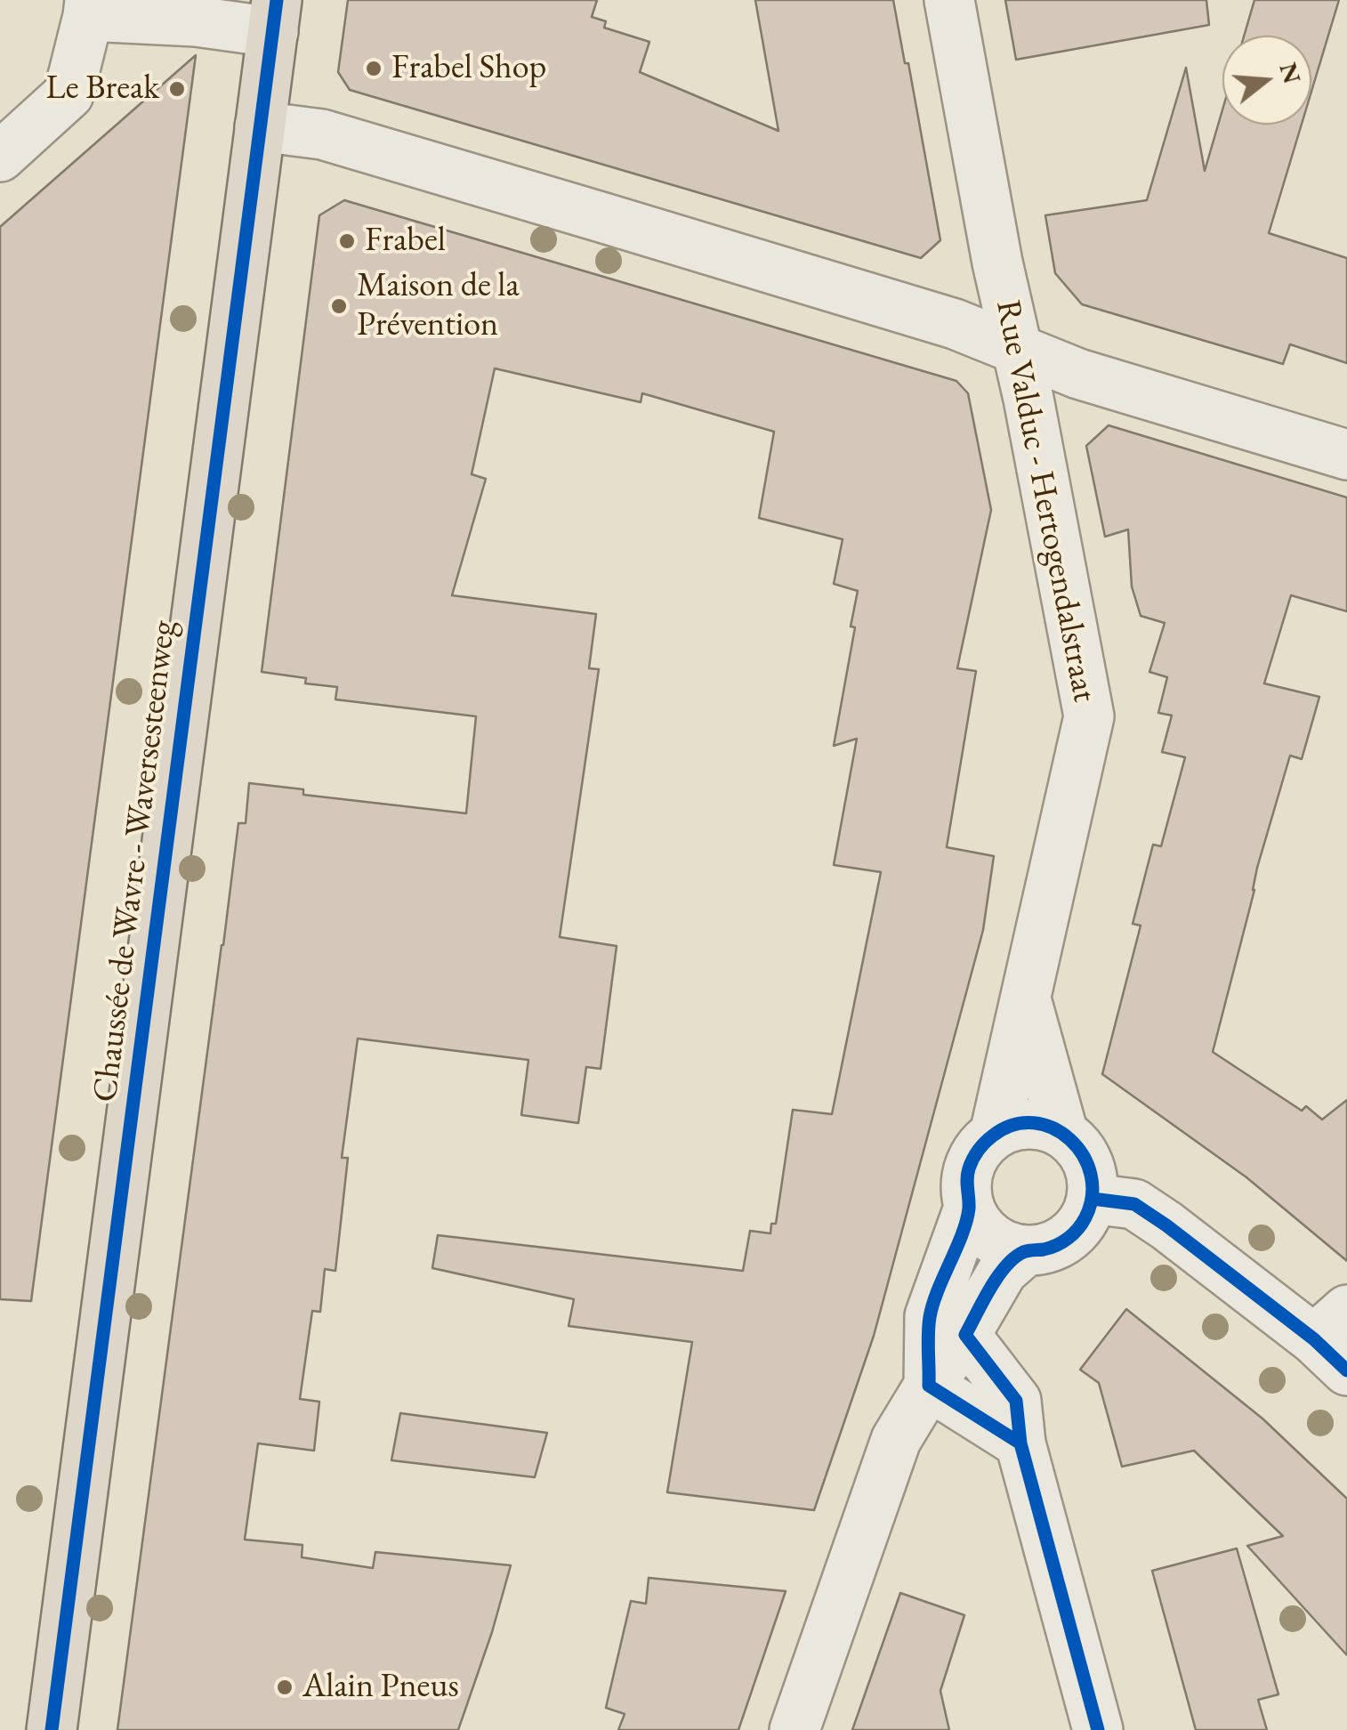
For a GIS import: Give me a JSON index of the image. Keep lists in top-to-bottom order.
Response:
{
  "streets": {
    "main road": ["Chaussée de Wavre - Waversesteenweg"],
    "street": ["Rue Valduc - Hertogendalstraat"]
  },
  "places": [
    "Frabel Shop",
    "Le Break",
    "Frabel",
    "Maison de la Prévention",
    "Alain Pneus"
  ],
  "north": "right"
}
